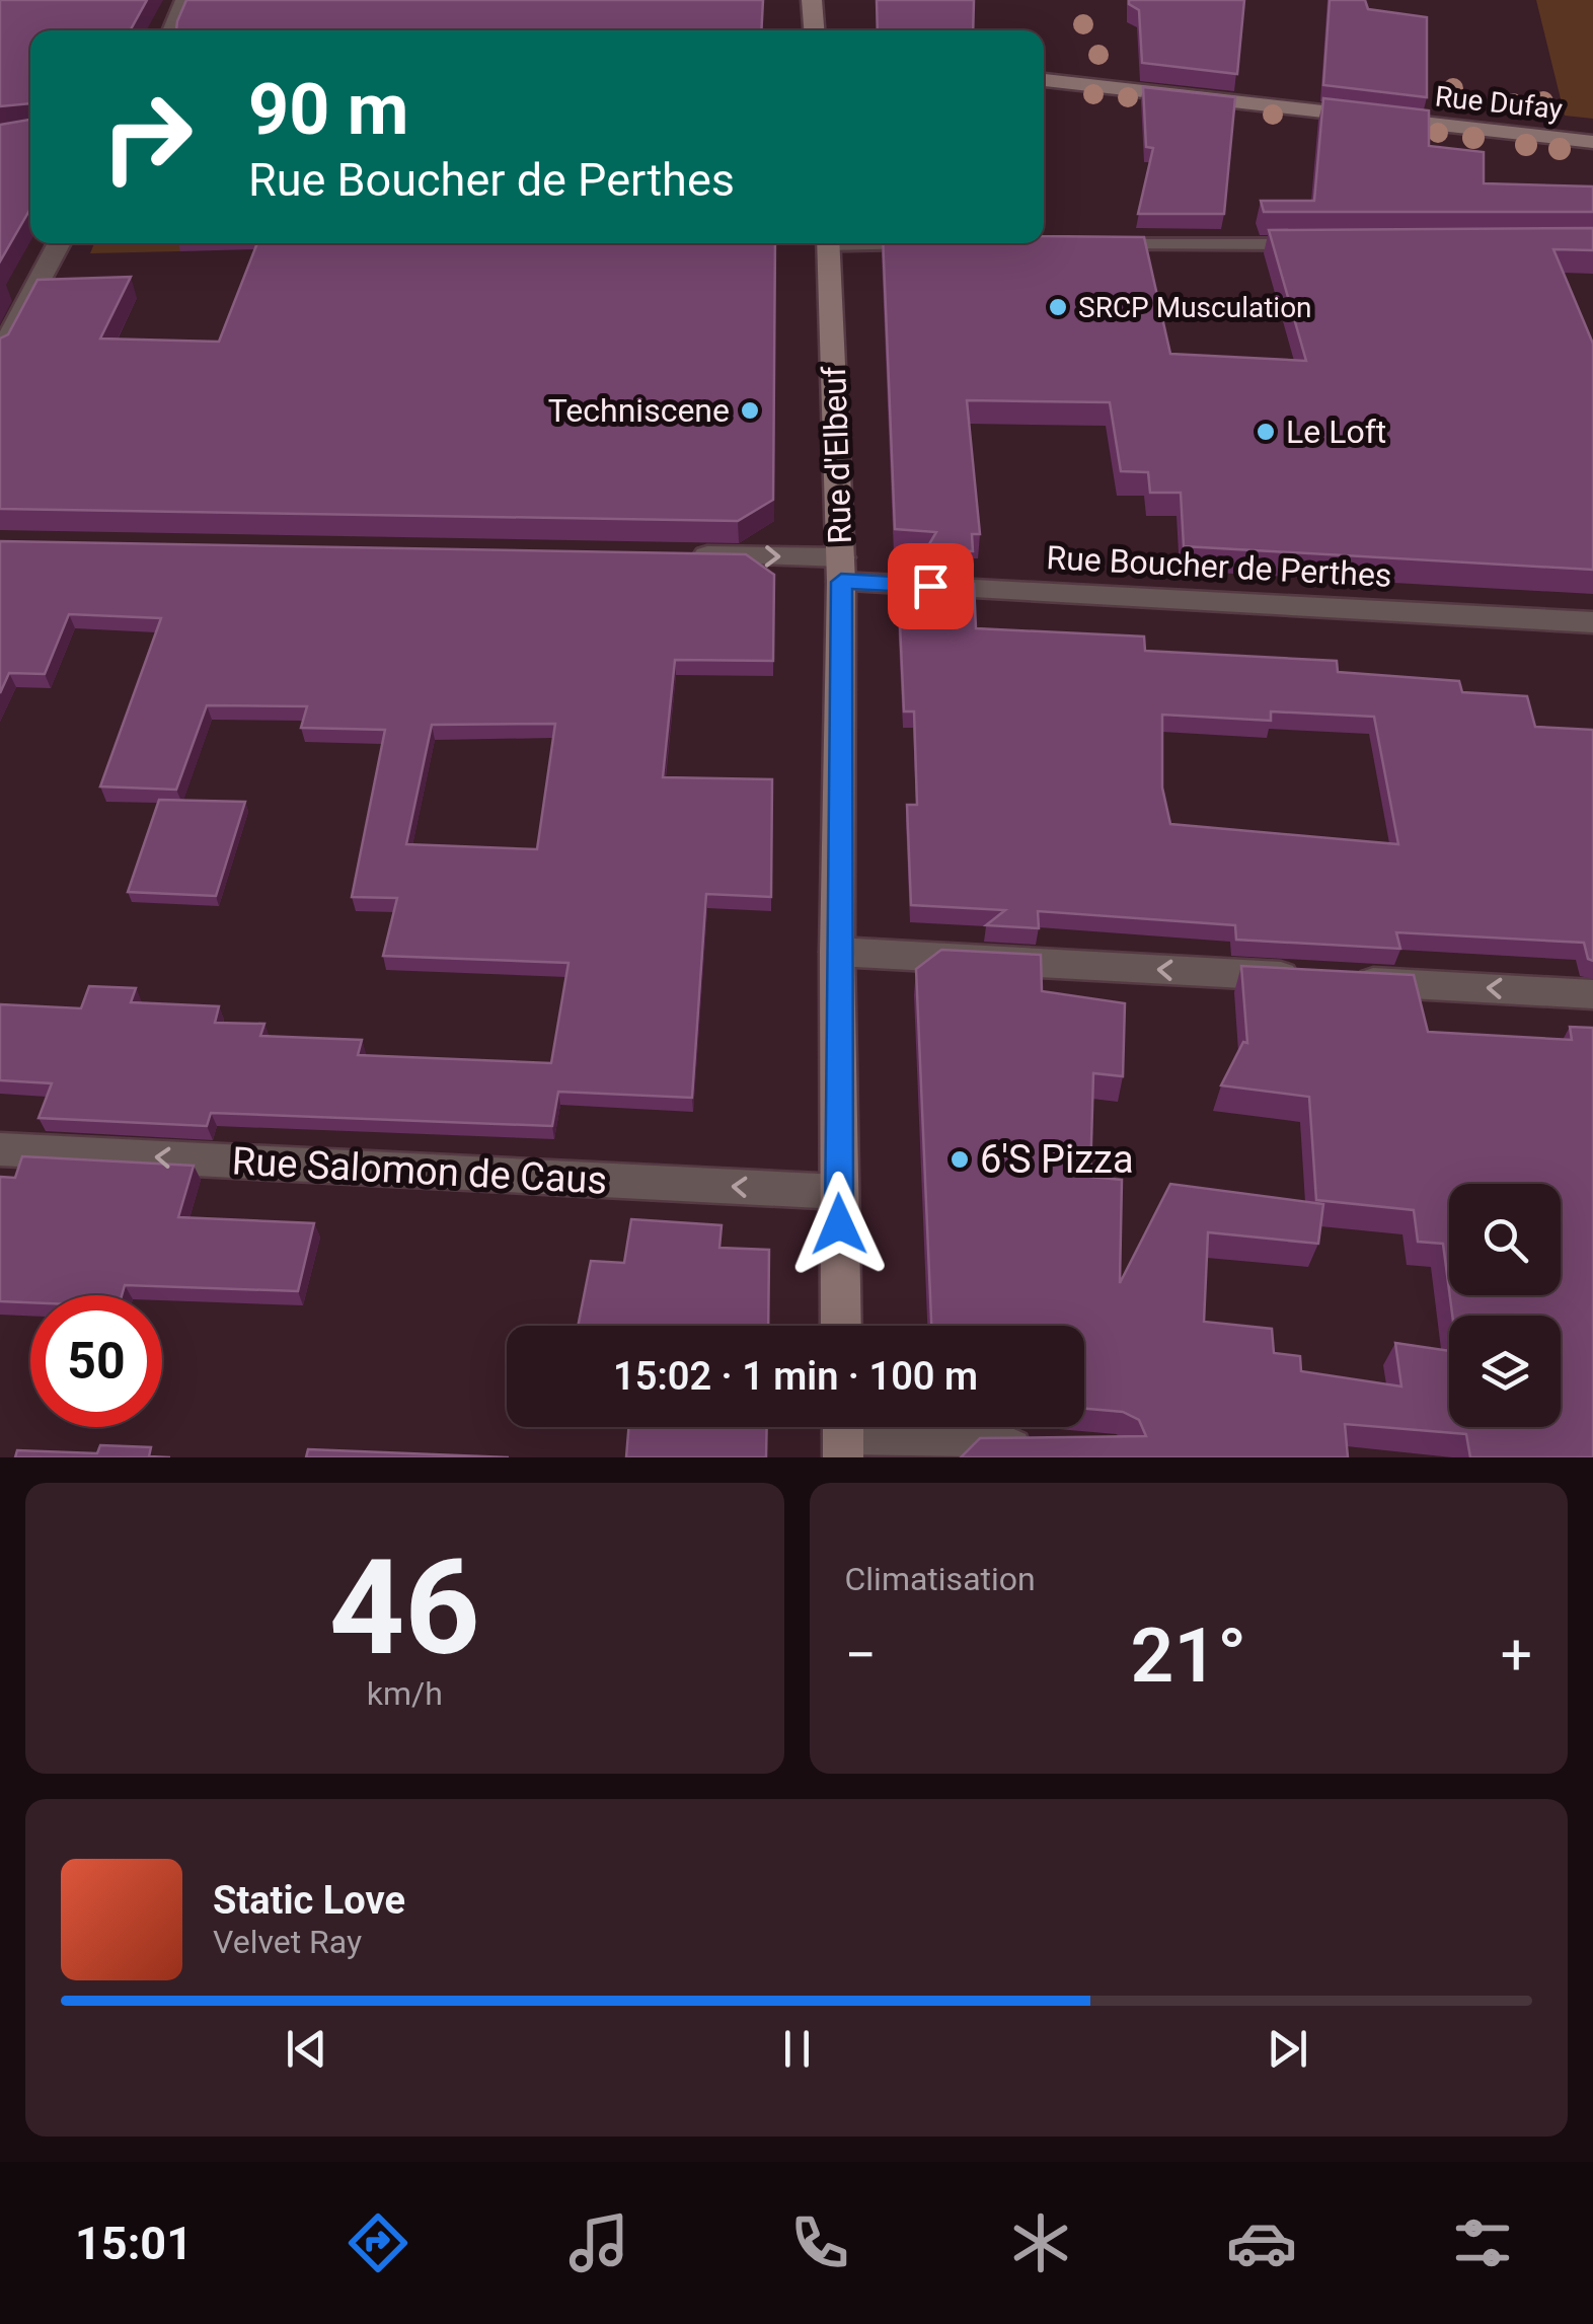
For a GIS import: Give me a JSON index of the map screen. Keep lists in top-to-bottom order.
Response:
{
  "streets": {
    "main road": ["Rue Dufay", "Rue d'Elbeuf"],
    "street": ["Rue Boucher de Perthes", "Rue Salomon de Caus"]
  },
  "crossings": [
    ["Rue d'Elbeuf", "Rue Boucher de Perthes"],
    ["Rue d'Elbeuf", "Rue Salomon de Caus"]
  ],
  "one_way": ["Rue Salomon de Caus"],
  "places": [
    "SRCP Musculation",
    "Techniscene",
    "Le Loft",
    "6'S Pizza"
  ],
  "page": {
    "turn": ["90 m", "Rue Boucher de Perthes"],
    "limit": "50",
    "trip": "15:02 · 1 min · 100 m",
    "tile": [
      ["46", "km/h"],
      "Climatisation"
    ],
    "heat": ["−", "21°", "+"],
    "song": ["Static Love", "Velvet Ray"],
    "tabs": "15:01"
  }
}
